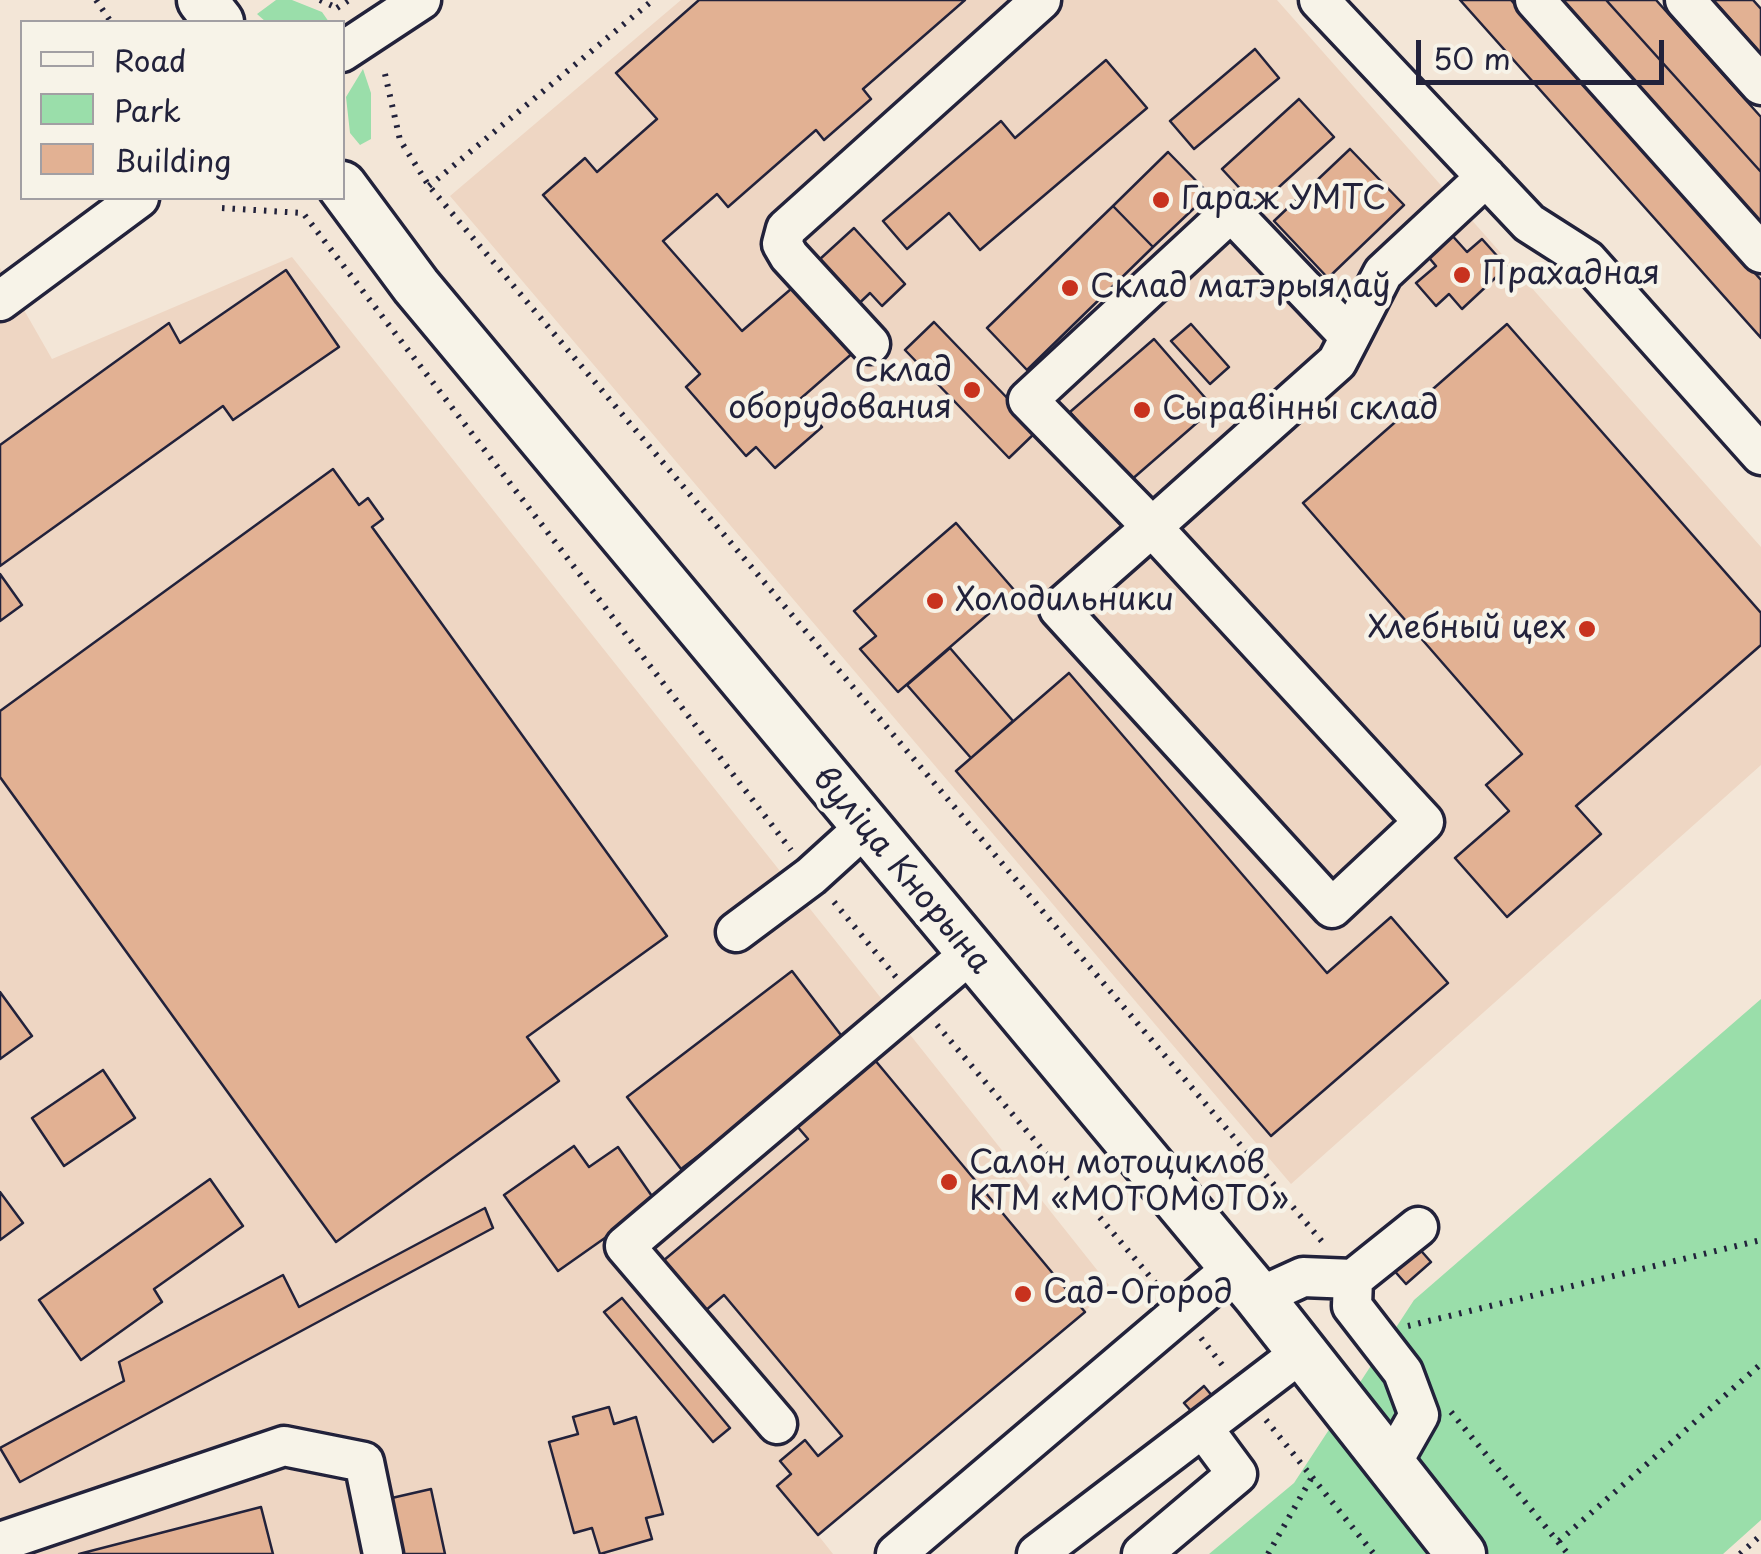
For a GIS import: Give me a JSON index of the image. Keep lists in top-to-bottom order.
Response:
{
  "streets": {
    "main road": ["вуліца Кнорына"]
  },
  "places": [
    "Гараж УМТС",
    "Прахадная",
    "Склад матэрыялаў",
    "Склад оборудования",
    "Сыравінны склад",
    "Холодильники",
    "Хлебный цех",
    "Салон мотоциклов КТМ «МОТОМОТО»",
    "Сад-Огород"
  ],
  "legend": ["Road", "Park", "Building"],
  "scale_bar": "50 m"
}
